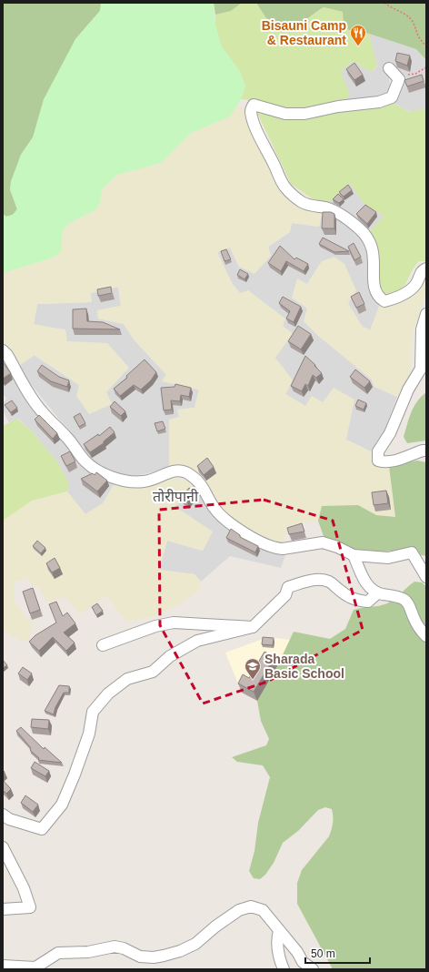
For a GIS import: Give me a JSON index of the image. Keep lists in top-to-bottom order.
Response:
{
  "districts": ["तोरीपानी"],
  "places": {
    "restaurant": ["Bisauni Camp & Restaurant"],
    "school or university": ["Sharada Basic School"]
  },
  "scale_bar": "50 m"
}
